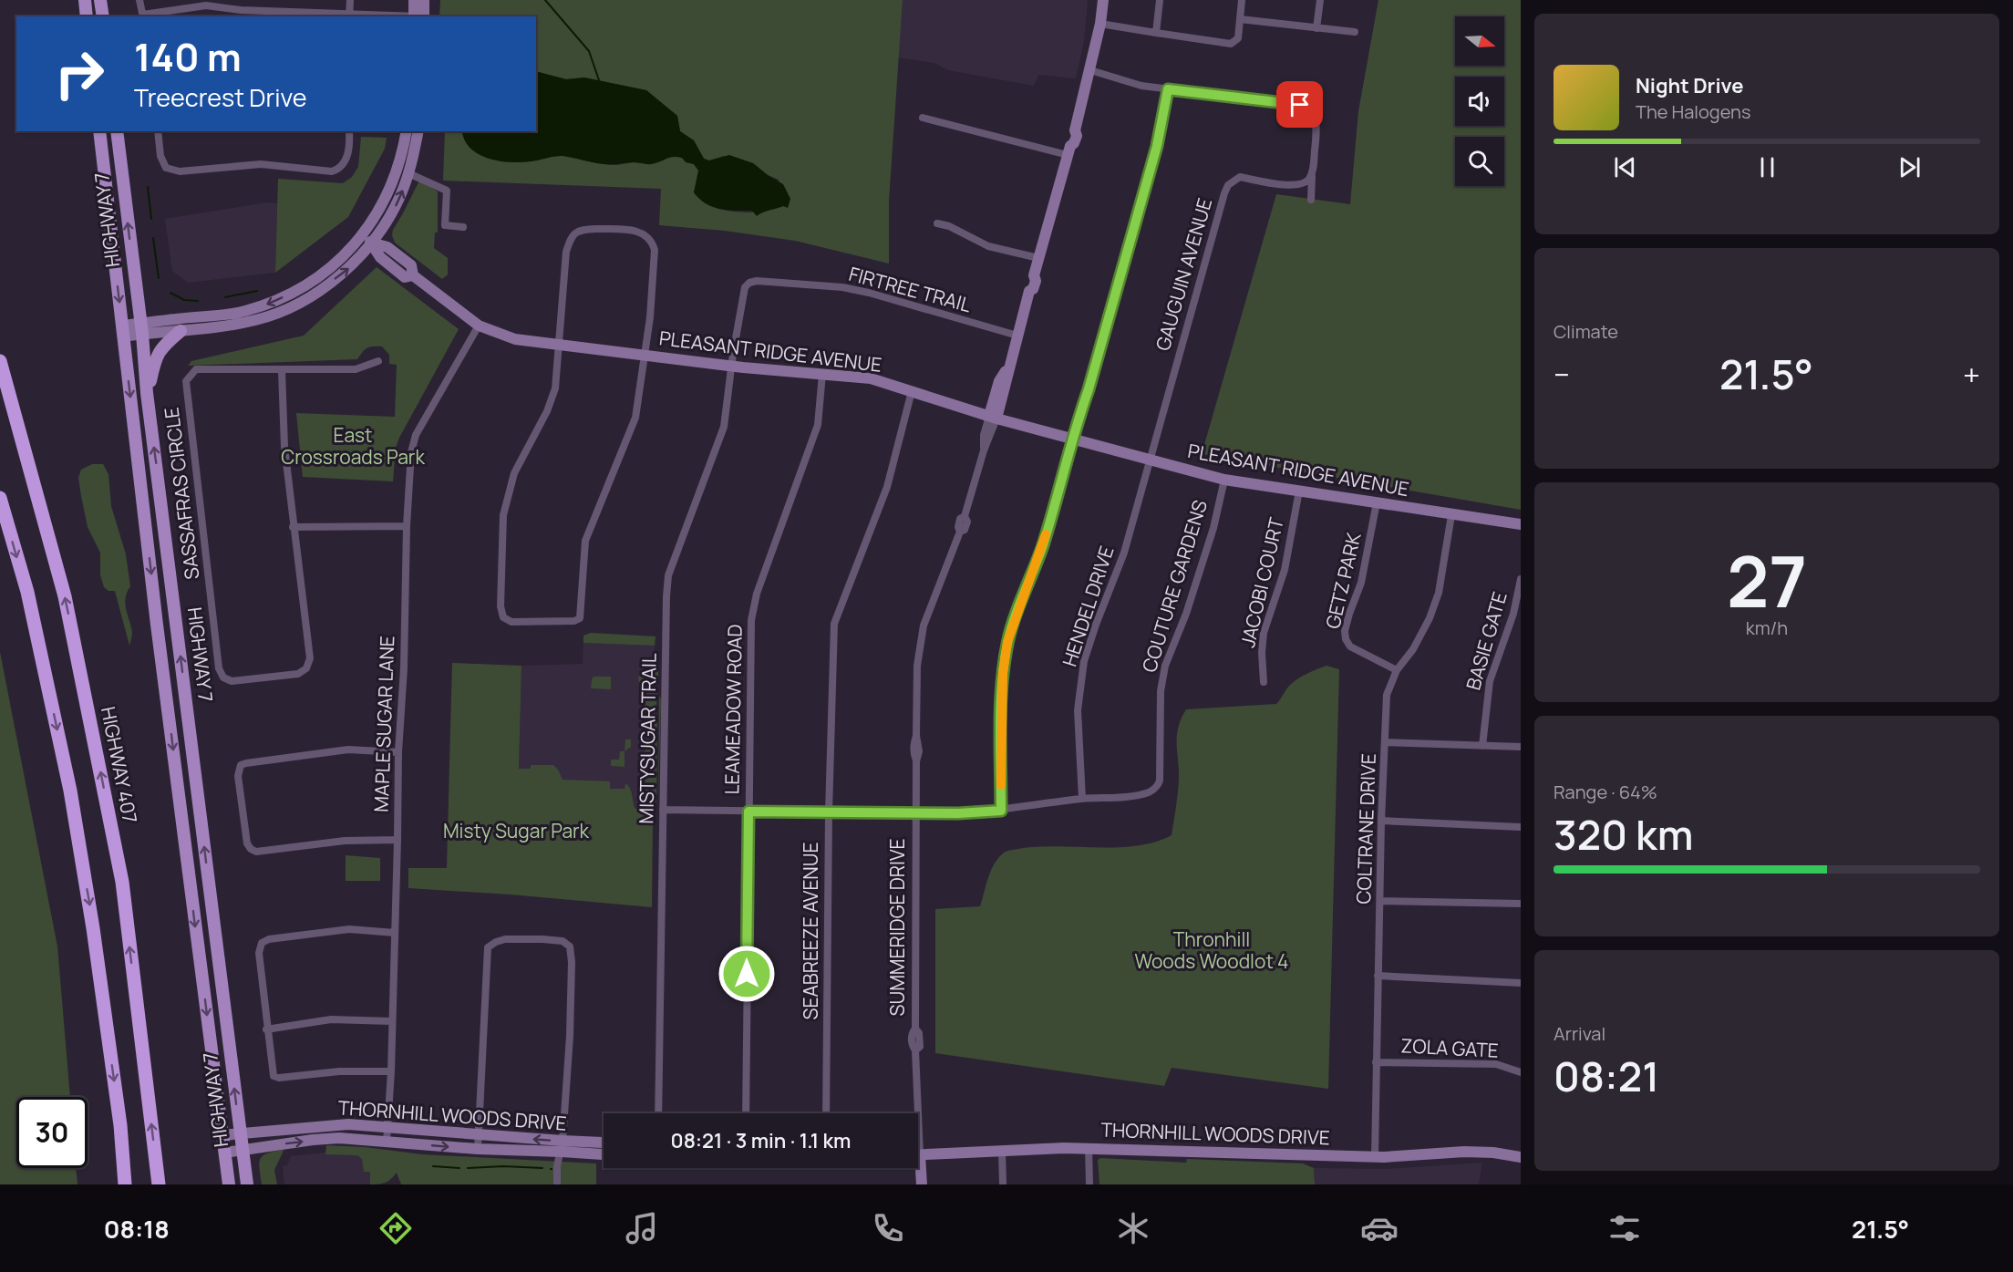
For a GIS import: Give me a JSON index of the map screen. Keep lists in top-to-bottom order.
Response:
{
  "streets": {
    "highway": ["HIGHWAY 407"],
    "main road": ["HIGHWAY 7"],
    "street": [
      "GAUGUIN AVENUE",
      "FIRTREE TRAIL",
      "PLEASANT RIDGE AVENUE",
      "SASSAFRAS CIRCLE",
      "GETZ PARK",
      "JACOBI COURT",
      "COUTURE GARDENS",
      "HENDEL DRIVE",
      "BASIE GATE",
      "LEAMEADOW ROAD",
      "MAPLE SUGAR LANE",
      "MISTYSUGAR TRAIL",
      "COLTRANE DRIVE",
      "SUMMERIDGE DRIVE",
      "SEABREEZE AVENUE",
      "ZOLA GATE",
      "THORNHILL WOODS DRIVE"
    ]
  },
  "crossings": [
    ["HIGHWAY 7", "THORNHILL WOODS DRIVE"],
    ["GAUGUIN AVENUE", "PLEASANT RIDGE AVENUE"],
    ["GAUGUIN AVENUE", "HENDEL DRIVE"],
    ["FIRTREE TRAIL", "PLEASANT RIDGE AVENUE"],
    ["FIRTREE TRAIL", "MISTYSUGAR TRAIL"],
    ["FIRTREE TRAIL", "SUMMERIDGE DRIVE"],
    ["PLEASANT RIDGE AVENUE", "GETZ PARK"],
    ["PLEASANT RIDGE AVENUE", "JACOBI COURT"],
    ["PLEASANT RIDGE AVENUE", "COUTURE GARDENS"],
    ["PLEASANT RIDGE AVENUE", "HENDEL DRIVE"],
    ["PLEASANT RIDGE AVENUE", "LEAMEADOW ROAD"],
    ["PLEASANT RIDGE AVENUE", "MAPLE SUGAR LANE"],
    ["PLEASANT RIDGE AVENUE", "MISTYSUGAR TRAIL"],
    ["PLEASANT RIDGE AVENUE", "COLTRANE DRIVE"],
    ["PLEASANT RIDGE AVENUE", "SUMMERIDGE DRIVE"],
    ["PLEASANT RIDGE AVENUE", "SEABREEZE AVENUE"],
    ["GETZ PARK", "COLTRANE DRIVE"],
    ["COUTURE GARDENS", "HENDEL DRIVE"],
    ["COUTURE GARDENS", "LEAMEADOW ROAD"],
    ["COUTURE GARDENS", "MISTYSUGAR TRAIL"],
    ["COUTURE GARDENS", "SUMMERIDGE DRIVE"],
    ["COUTURE GARDENS", "SEABREEZE AVENUE"],
    ["MAPLE SUGAR LANE", "THORNHILL WOODS DRIVE"],
    ["COLTRANE DRIVE", "ZOLA GATE"],
    ["COLTRANE DRIVE", "THORNHILL WOODS DRIVE"]
  ],
  "parks": ["East Crossroads Park", "Misty Sugar Park", "Thronhill Woods Woodlot 4"],
  "north": "right",
  "page": {
    "turn": ["140 m", "Treecrest Drive"],
    "song": ["Night Drive", "The Halogens"],
    "tile": [
      "Climate",
      ["27", "km/h"],
      ["Range · 64%", "320 km"],
      ["Arrival", "08:21"]
    ],
    "heat": ["−", "21.5°", "+"],
    "limit": "30",
    "trip": "08:21 · 3 min · 1.1 km",
    "tabs": ["08:18", "21.5°"]
  }
}
